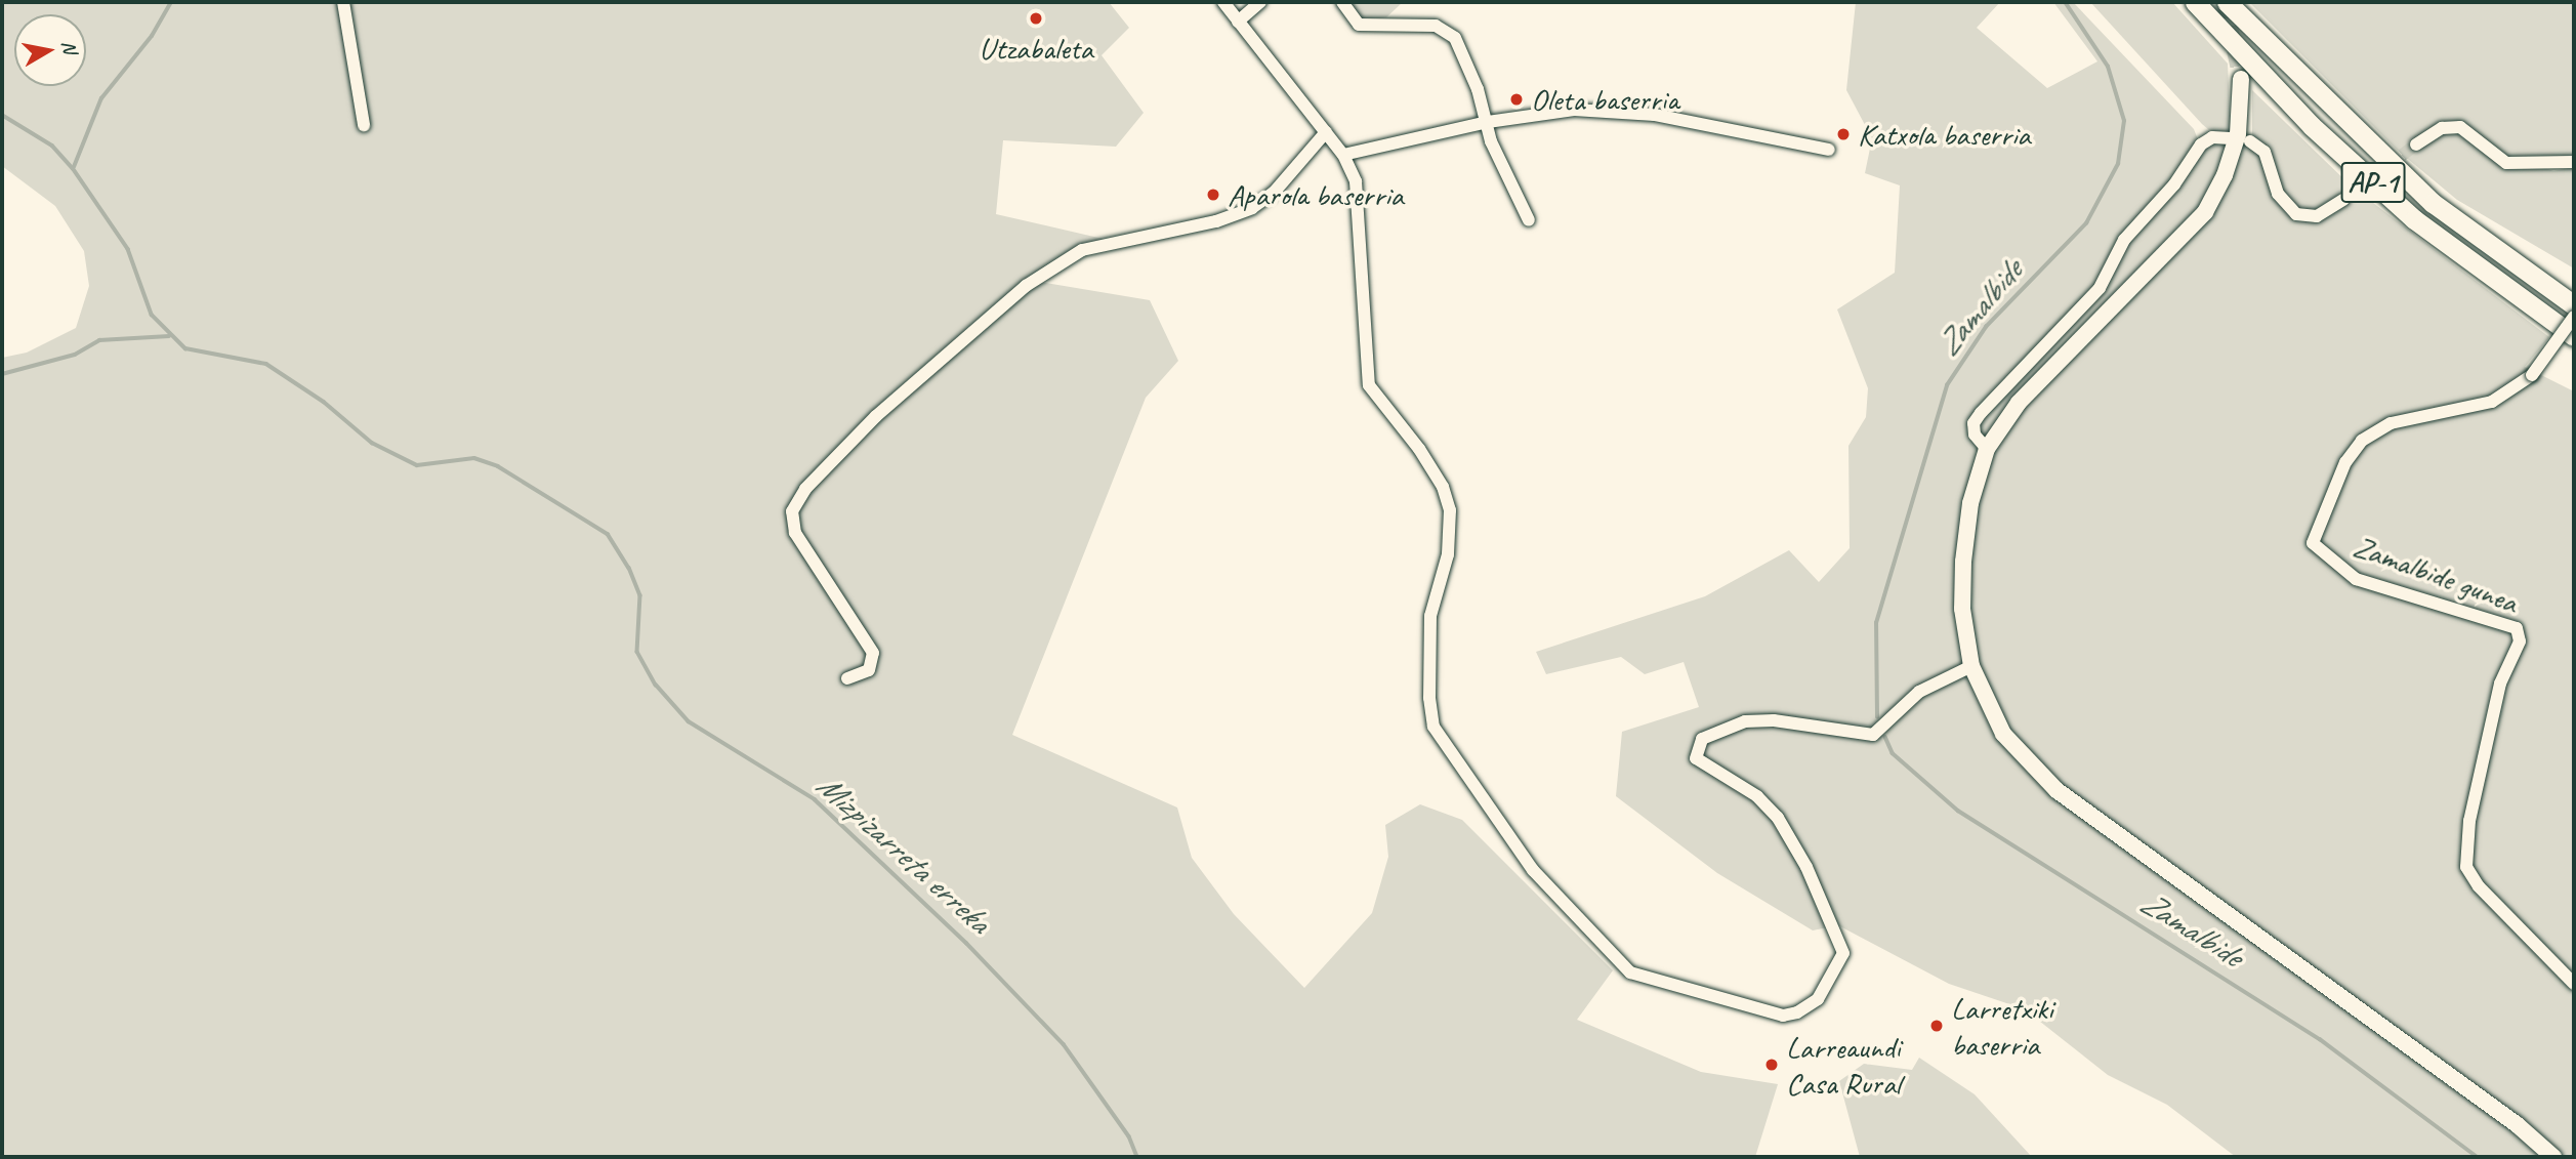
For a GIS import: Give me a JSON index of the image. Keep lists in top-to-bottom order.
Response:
{
  "streets": {
    "highway": ["AP-1"],
    "street": ["Zamalbide gunea"]
  },
  "water": ["Zamalbide", "Mizpizarreta erreka"],
  "places": [
    "Utzabaleta",
    "Oleta baserria",
    "Katxola baserria",
    "Aparola baserria",
    "Larretxiki baserria",
    "Larreaundi Casa Rural"
  ],
  "north": "right"
}
